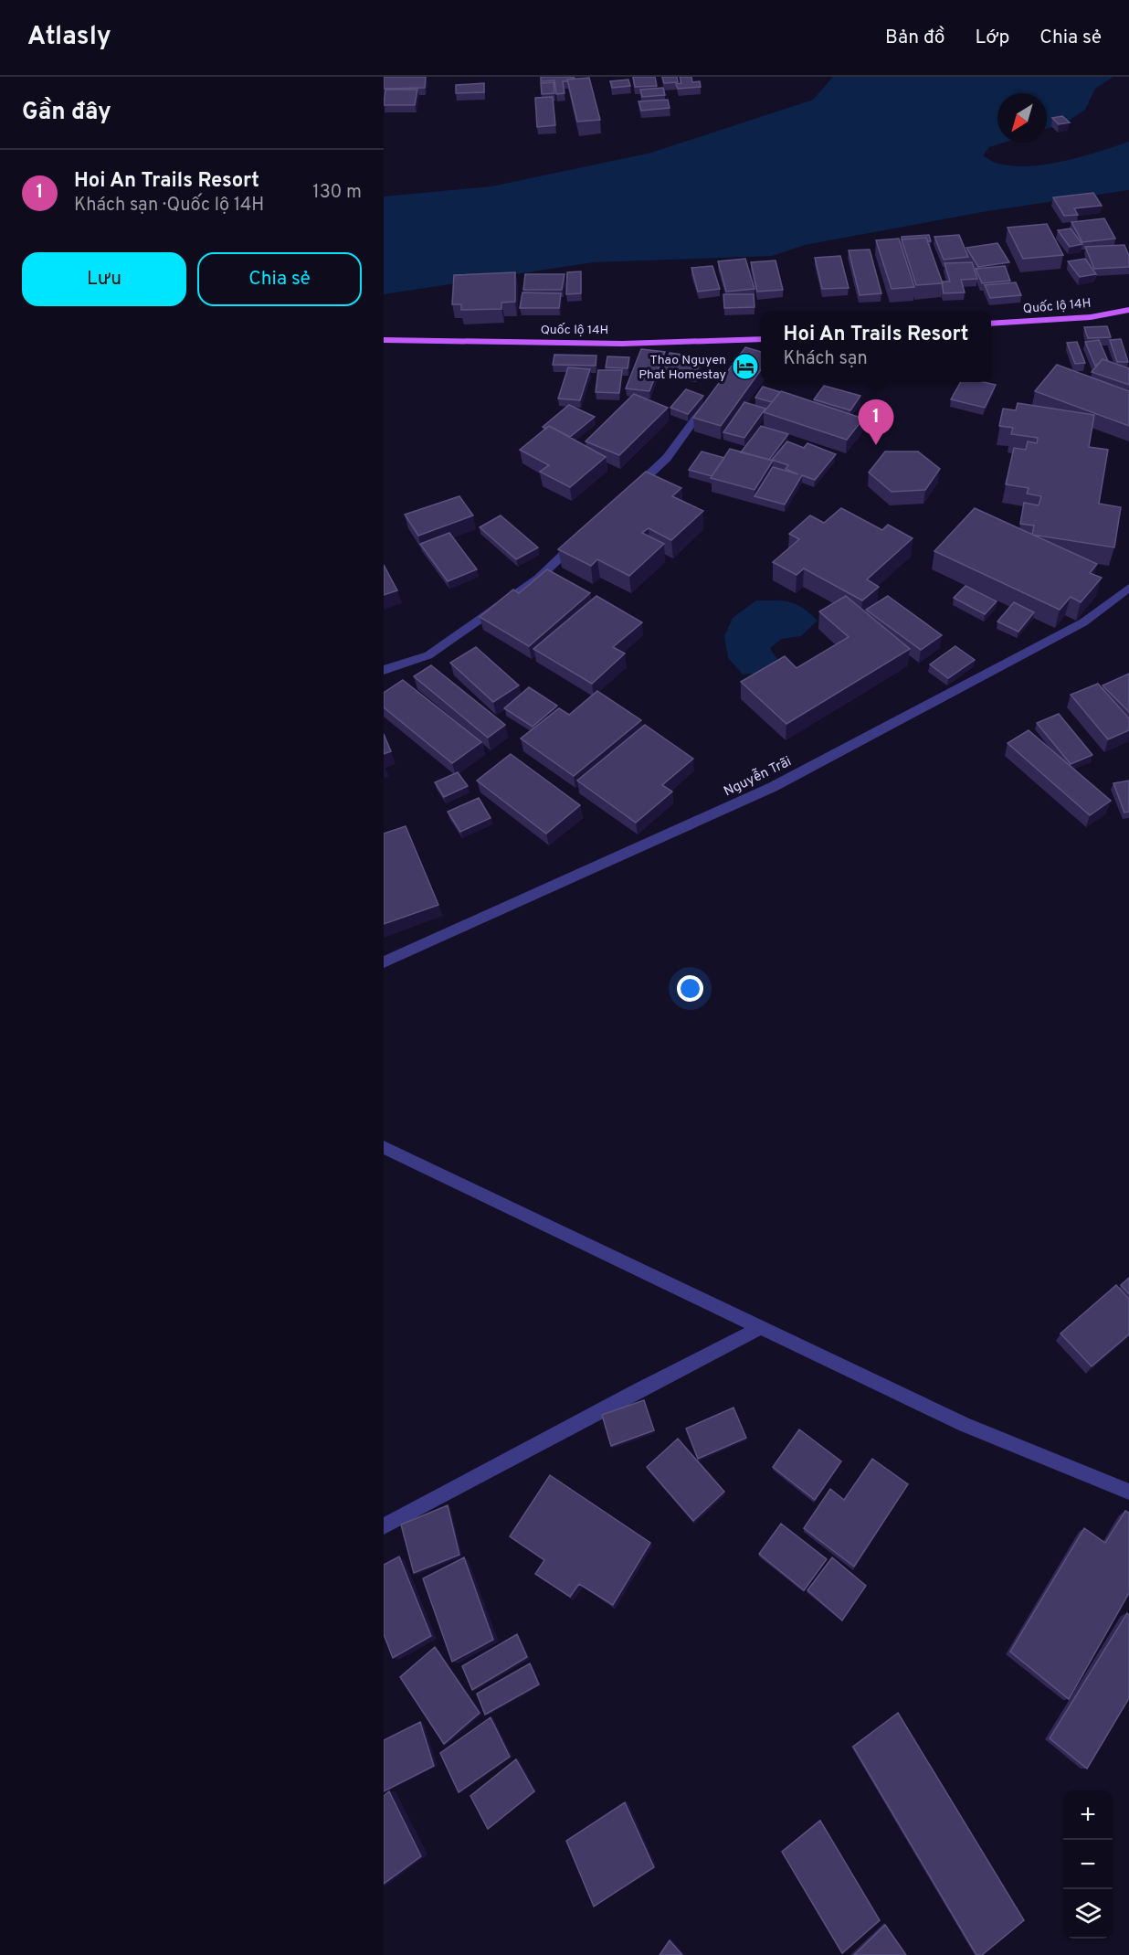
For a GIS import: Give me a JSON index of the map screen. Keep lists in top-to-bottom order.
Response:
{
  "streets": {
    "main road": ["Quốc lộ 14H"],
    "street": ["Nguyễn Trãi"]
  },
  "places": {
    "hotel": ["Thao Nguyen Phat Homestay"]
  },
  "north": "bottom left",
  "page": {
    "header": "Atlasly",
    "nav": ["Bản đồ", "Lớp", "Chia sẻ"],
    "heading": "Gần đây",
    "list": [
      {
        "mark": "1",
        "name": "Hoi An Trails Resort",
        "note": "Khách sạn · Quốc lộ 14H",
        "value": "130 m"
      }
    ],
    "buttons": ["Lưu", "Chia sẻ"],
    "popup": ["Hoi An Trails Resort", "Khách sạn"],
    "pins": "1",
    "map_buttons": ["+", "−"]
  }
}
